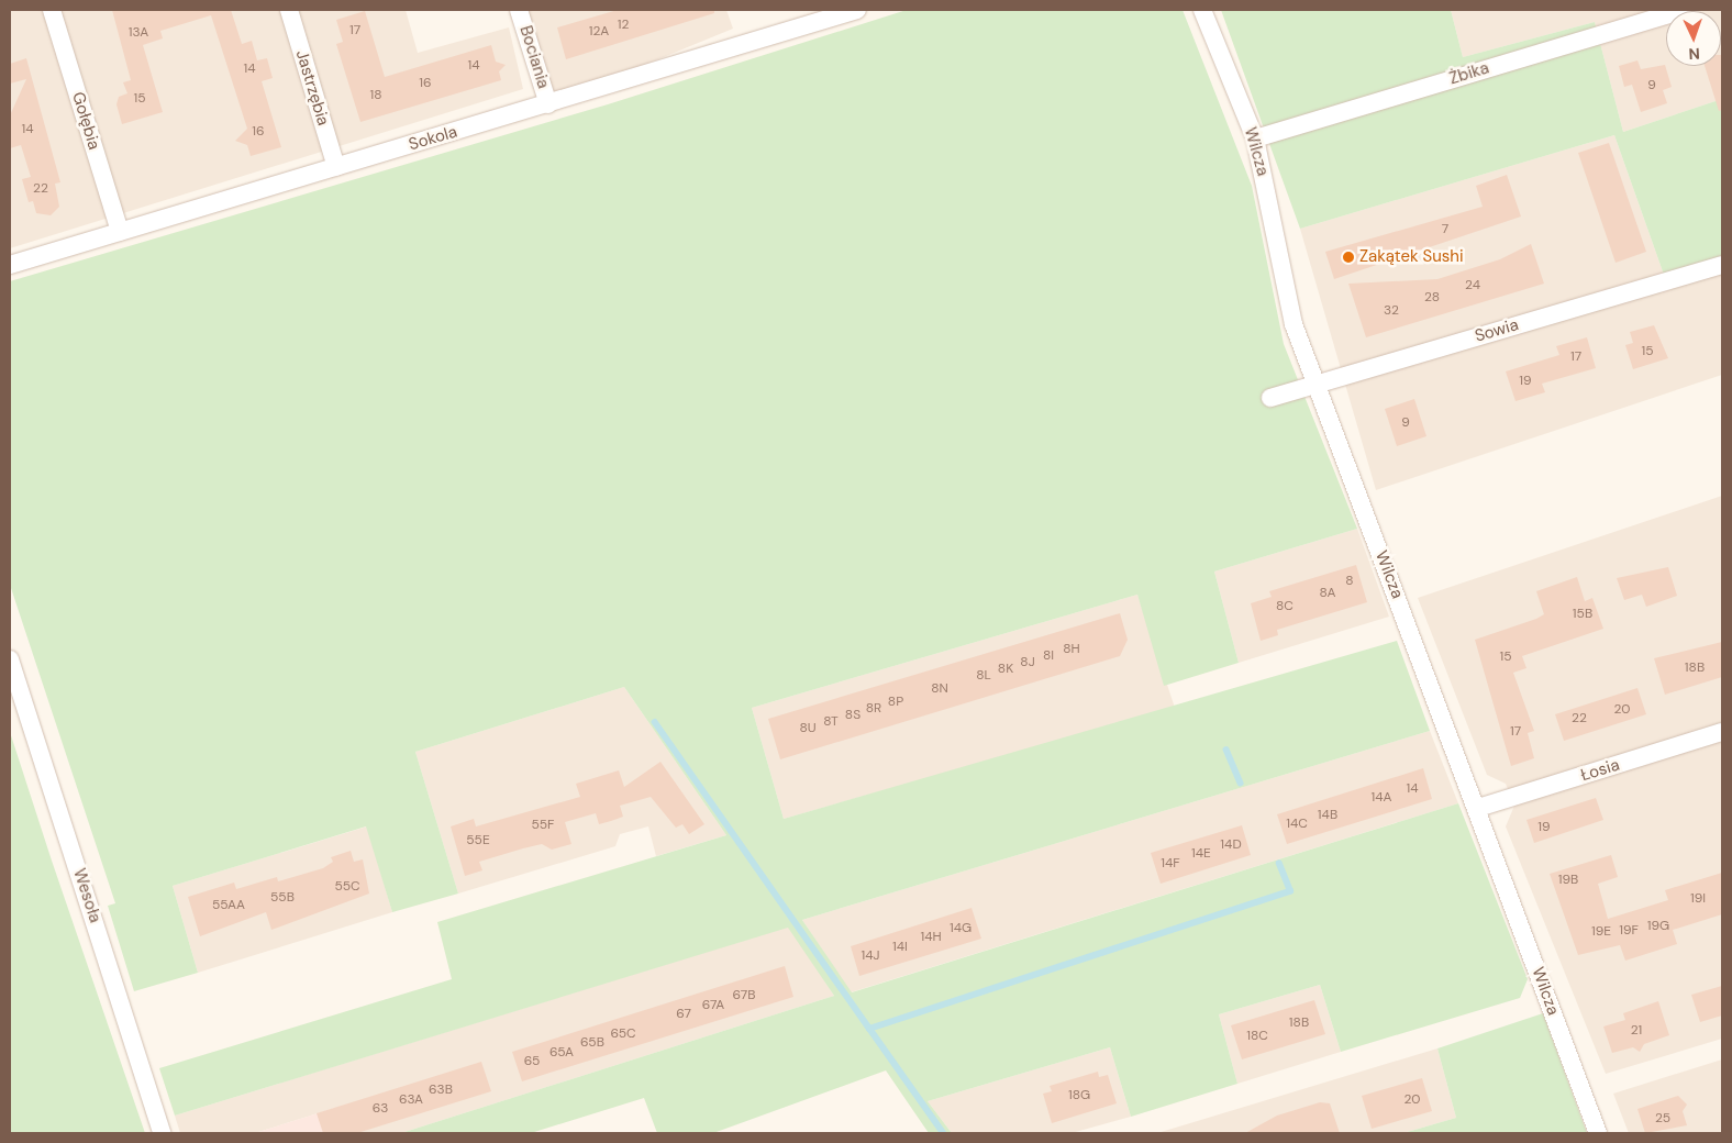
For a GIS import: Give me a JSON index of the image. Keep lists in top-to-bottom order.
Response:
{
  "streets": {
    "street": [
      "Bociania",
      "Żbika",
      "Jastrzębia",
      "Gołębia",
      "Sokola",
      "Wilcza",
      "Sowia",
      "Łosia",
      "Wesoła"
    ]
  },
  "crossings": [
    ["Bociania", "Sokola"],
    ["Żbika", "Wilcza"],
    ["Jastrzębia", "Sokola"],
    ["Gołębia", "Sokola"],
    ["Wilcza", "Sowia"],
    ["Wilcza", "Łosia"]
  ],
  "places": ["Zakątek Sushi"],
  "house_numbers": [
    "12",
    "17",
    "12A",
    "13A",
    "14",
    "14",
    "16",
    "9",
    "18",
    "15",
    "14",
    "16",
    "22",
    "7",
    "24",
    "28",
    "32",
    "15",
    "17",
    "19",
    "9",
    "8",
    "8A",
    "8C",
    "15B",
    "8H",
    "8I",
    "15",
    "8J",
    "18B",
    "8K",
    "8L",
    "8N",
    "8P",
    "8R",
    "20",
    "8S",
    "22",
    "8T",
    "8U",
    "17",
    "14",
    "14A",
    "14B",
    "14C",
    "55F",
    "19",
    "55E",
    "14D",
    "14E",
    "14F",
    "19B",
    "55C",
    "55B",
    "19I",
    "55AA",
    "19G",
    "14G",
    "19F",
    "19E",
    "14H",
    "14I",
    "14J",
    "67B",
    "67A",
    "67",
    "18B",
    "21",
    "65C",
    "18C",
    "65B",
    "65A",
    "65",
    "63B",
    "18G",
    "63A",
    "20",
    "63",
    "25"
  ],
  "north": "bottom"
}
